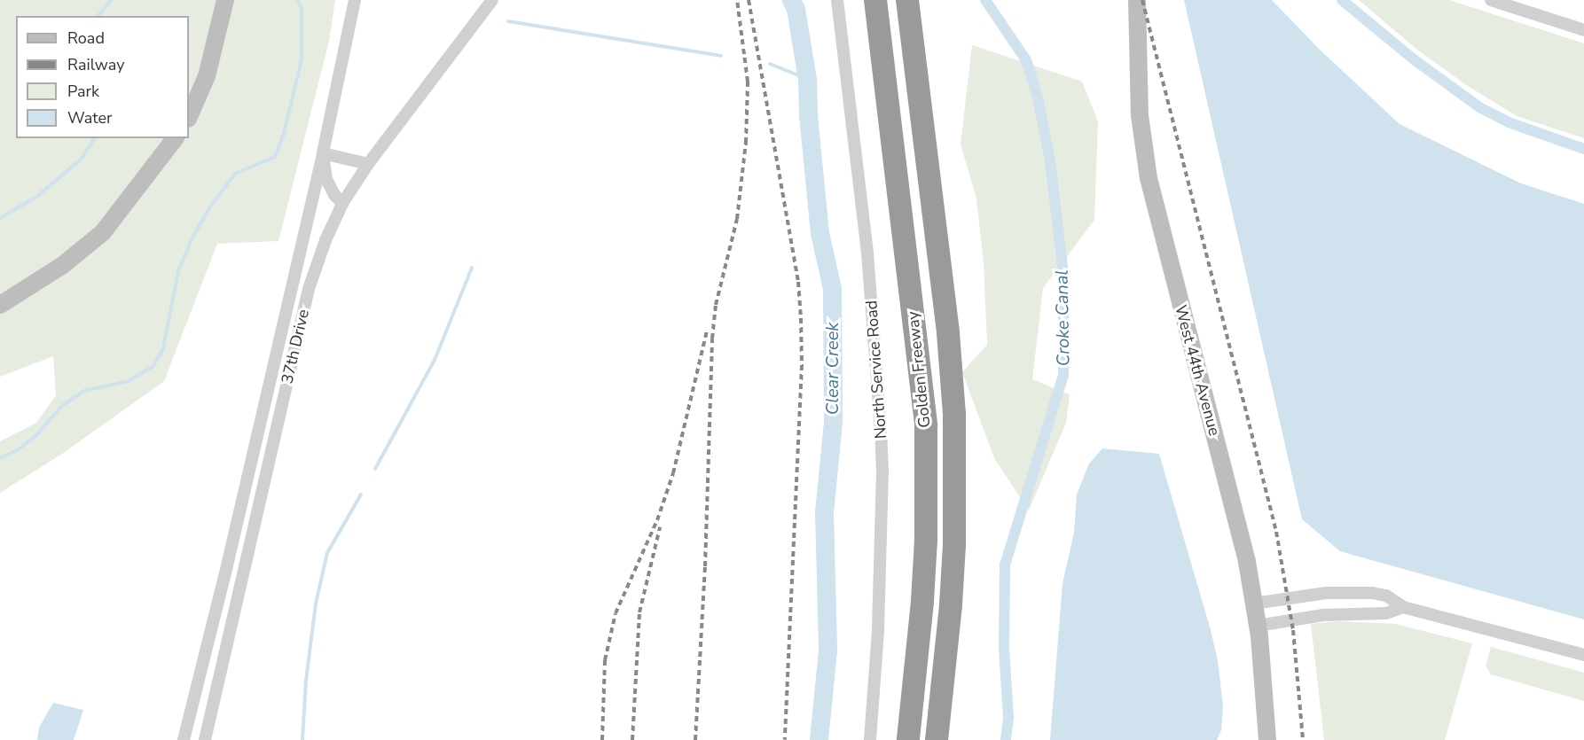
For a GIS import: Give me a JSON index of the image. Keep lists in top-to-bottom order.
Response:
{
  "streets": {
    "highway": ["Golden Freeway"],
    "street": ["37th Drive", "North Service Road", "West 44th Avenue"]
  },
  "water": ["Croke Canal", "Clear Creek"],
  "legend": [
    "Road",
    "Railway",
    "Park",
    "Water"
  ]
}
